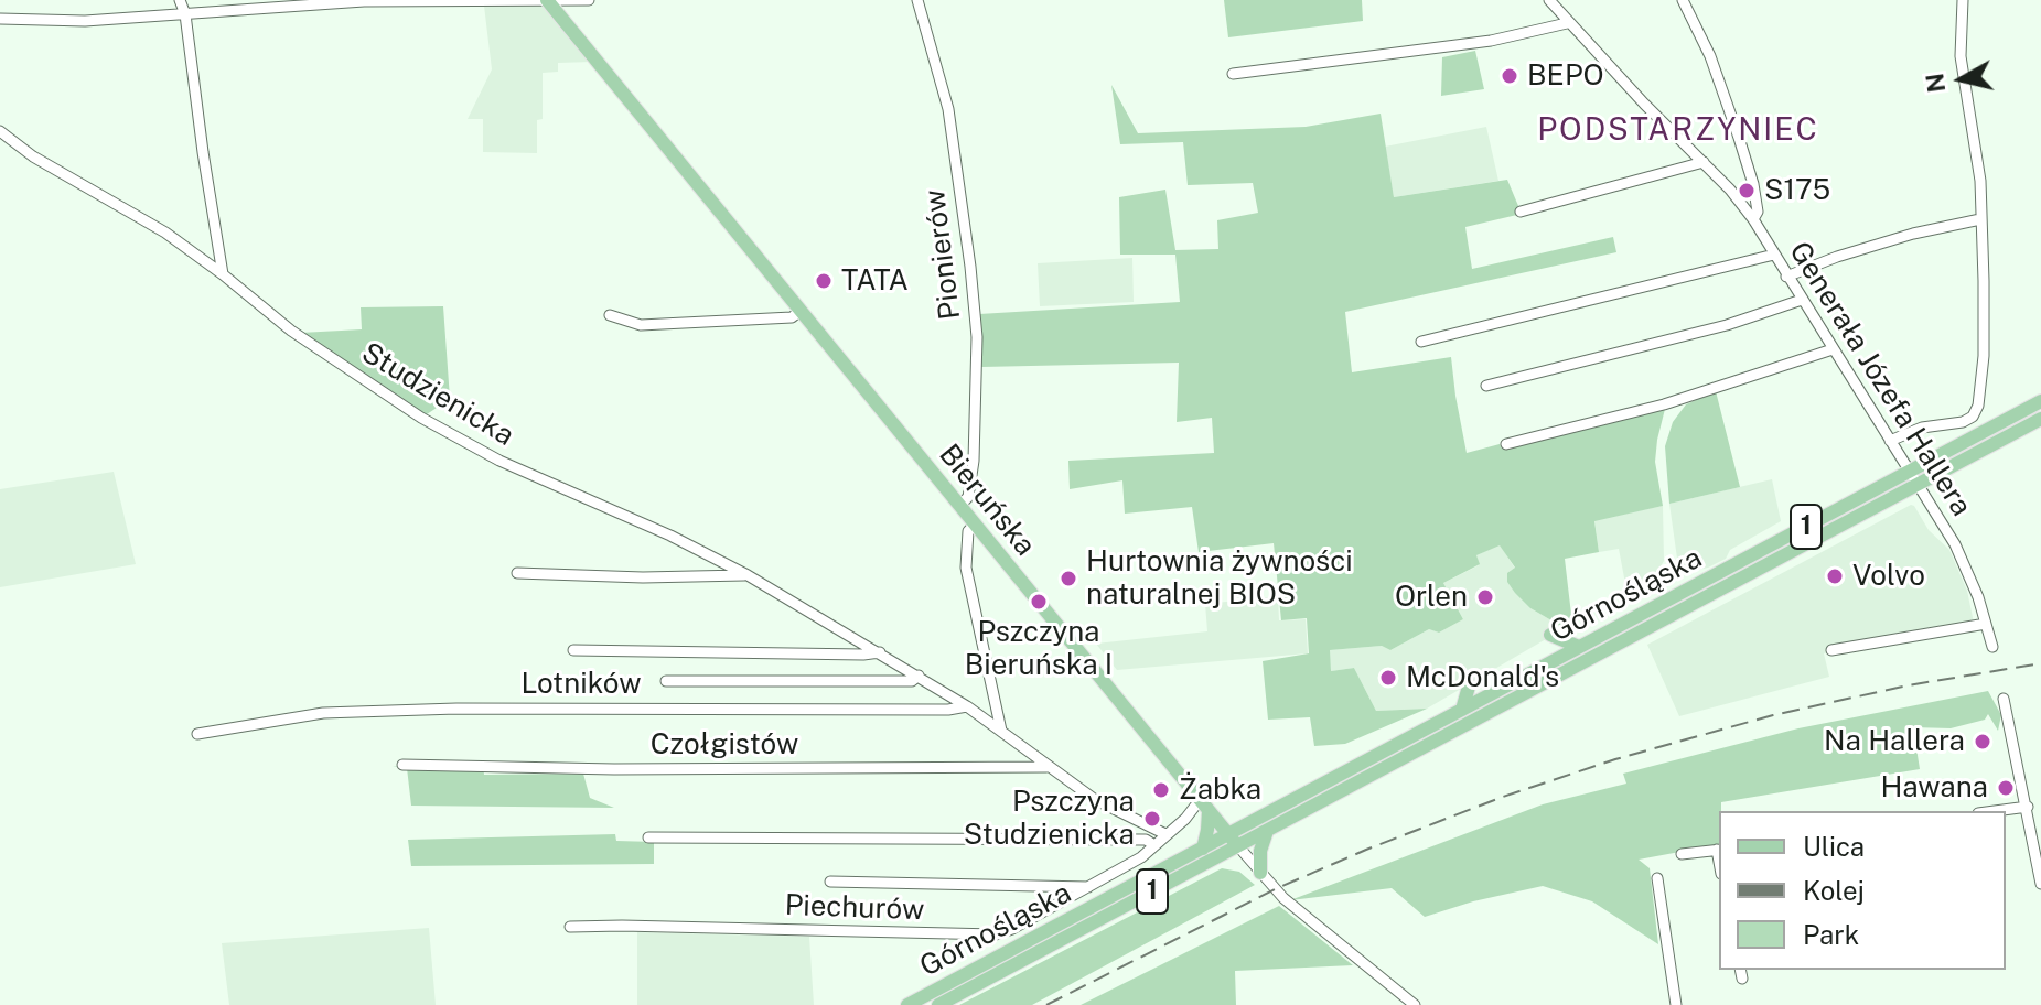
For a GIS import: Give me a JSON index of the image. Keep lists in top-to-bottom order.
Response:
{
  "streets": {
    "main road": ["Bieruńska", "1", "Górnośląska"],
    "street": [
      "Pionierów",
      "Generała Józefa Hallera",
      "Studzienicka",
      "Lotników",
      "Czołgistów",
      "Piechurów"
    ]
  },
  "crossings": [
    ["Pionierów", "Bieruńska"],
    ["Generała Józefa Hallera", "Górnośląska"],
    ["Studzienicka", "Lotników"],
    ["Studzienicka", "Czołgistów"],
    ["Studzienicka", "Piechurów"],
    ["Bieruńska", "Górnośląska"],
    ["Bieruńska", "Piechurów"]
  ],
  "districts": ["PODSTARZYNIEC"],
  "places": [
    "BEPO",
    "S175",
    "TATA",
    "Volvo",
    "Hurtownia żywności naturalnej BIOS",
    "Orlen",
    "Pszczyna Bieruńska I",
    "McDonald's",
    "Na Hallera",
    "Hawana",
    "Żabka",
    "Pszczyna Studzienicka"
  ],
  "legend": ["Ulica", "Kolej", "Park"],
  "north": "left"
}
